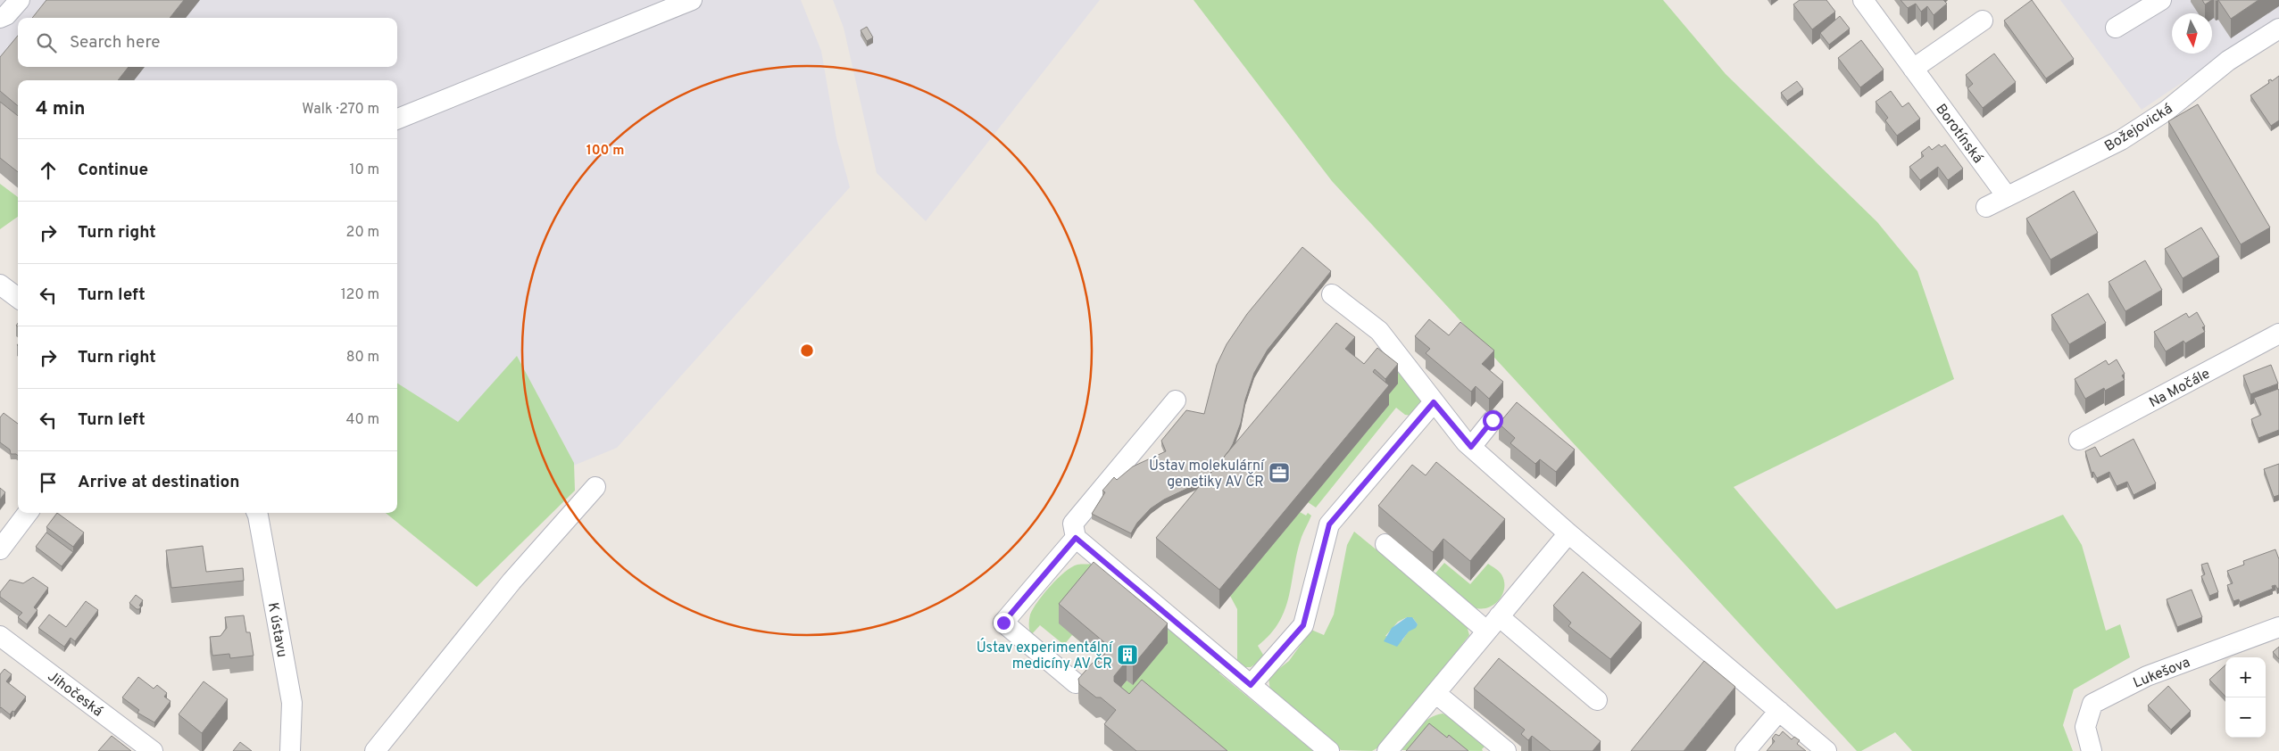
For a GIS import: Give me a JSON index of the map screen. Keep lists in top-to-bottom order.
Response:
{
  "streets": {
    "street": [
      "Božejovická",
      "Borotínská",
      "Na Močále",
      "K ústavu",
      "Lukešova",
      "Jihočeská"
    ]
  },
  "crossings": [
    ["Božejovická", "Borotínská"]
  ],
  "places": {
    "office": ["Ústav molekulární genetiky AV ČR"],
    "building": ["Ústav experimentální medicíny AV ČR"]
  },
  "north": "bottom",
  "page": {
    "search": "Search here",
    "heading": ["4 min", "Walk · 270 m"],
    "list": [
      ["Continue", "10 m"],
      ["Turn right", "20 m"],
      ["Turn left", "120 m"],
      ["Turn right", "80 m"],
      ["Turn left", "40 m"],
      "Arrive at destination"
    ],
    "map_buttons": ["+", "−"]
  },
  "rings": ["100 m"]
}
